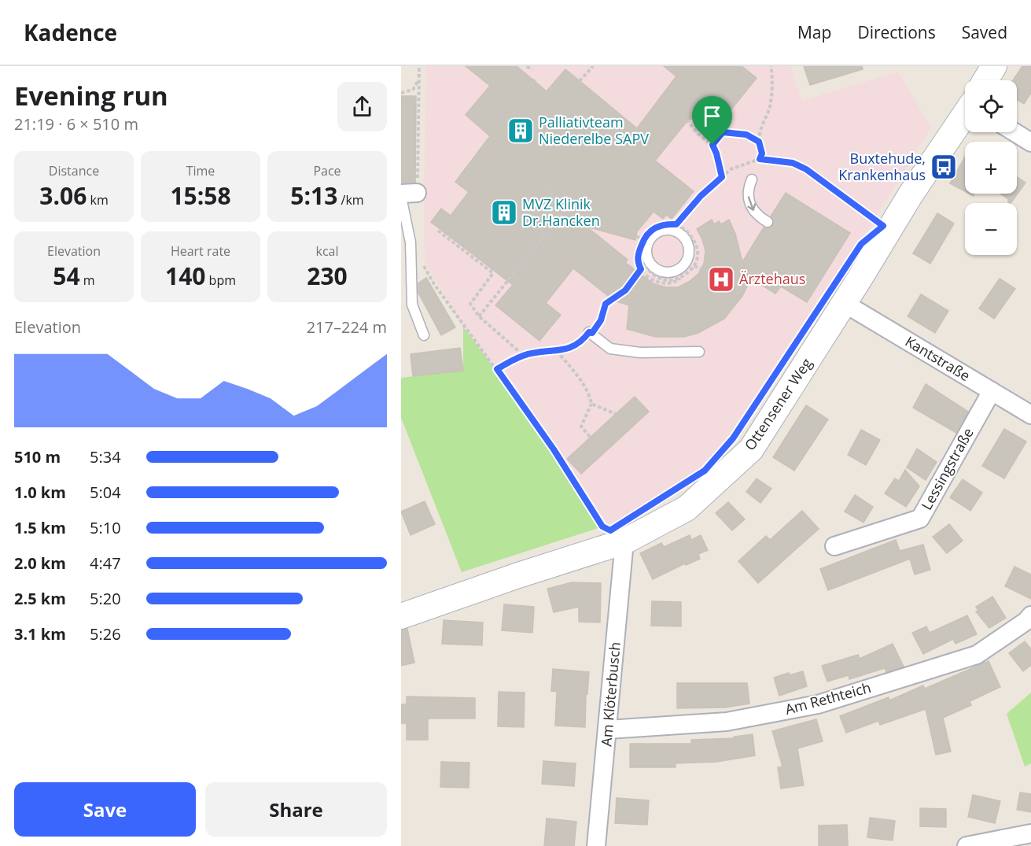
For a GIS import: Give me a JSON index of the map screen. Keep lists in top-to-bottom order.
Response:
{
  "streets": {
    "street": [
      "Kantstraße",
      "Ottensener Weg",
      "Lessingstraße",
      "Am Klöterbusch",
      "Am Rethteich"
    ]
  },
  "crossings": [
    ["Kantstraße", "Ottensener Weg"],
    ["Kantstraße", "Lessingstraße"],
    ["Ottensener Weg", "Am Klöterbusch"],
    ["Am Klöterbusch", "Am Rethteich"]
  ],
  "places": {
    "building": ["Palliativteam Niederelbe SAPV", "MVZ Klinik Dr.Hancken"],
    "bus stop": ["Buxtehude, Krankenhaus"],
    "hospital": ["Ärztehaus"]
  },
  "page": {
    "header": "Kadence",
    "nav": ["Map", "Directions", "Saved"],
    "heading": ["Evening run", "21:19 · 6 × 510 m"],
    "map_buttons": ["+", "−"],
    "stats": [
      ["Distance", "3.06 km"],
      ["Time", "15:58"],
      ["Pace", "5:13 /km"],
      ["Elevation", "54 m"],
      ["Heart rate", "140 bpm"],
      ["kcal", "230"]
    ],
    "chart": ["Elevation", "217–224 m"],
    "list": [
      {
        "name": "510 m",
        "note": "5:34"
      },
      {
        "name": "1.0 km",
        "note": "5:04"
      },
      {
        "name": "1.5 km",
        "note": "5:10"
      },
      {
        "name": "2.0 km",
        "note": "4:47"
      },
      {
        "name": "2.5 km",
        "note": "5:20"
      },
      {
        "name": "3.1 km",
        "note": "5:26"
      }
    ],
    "buttons": ["Save", "Share"]
  }
}
